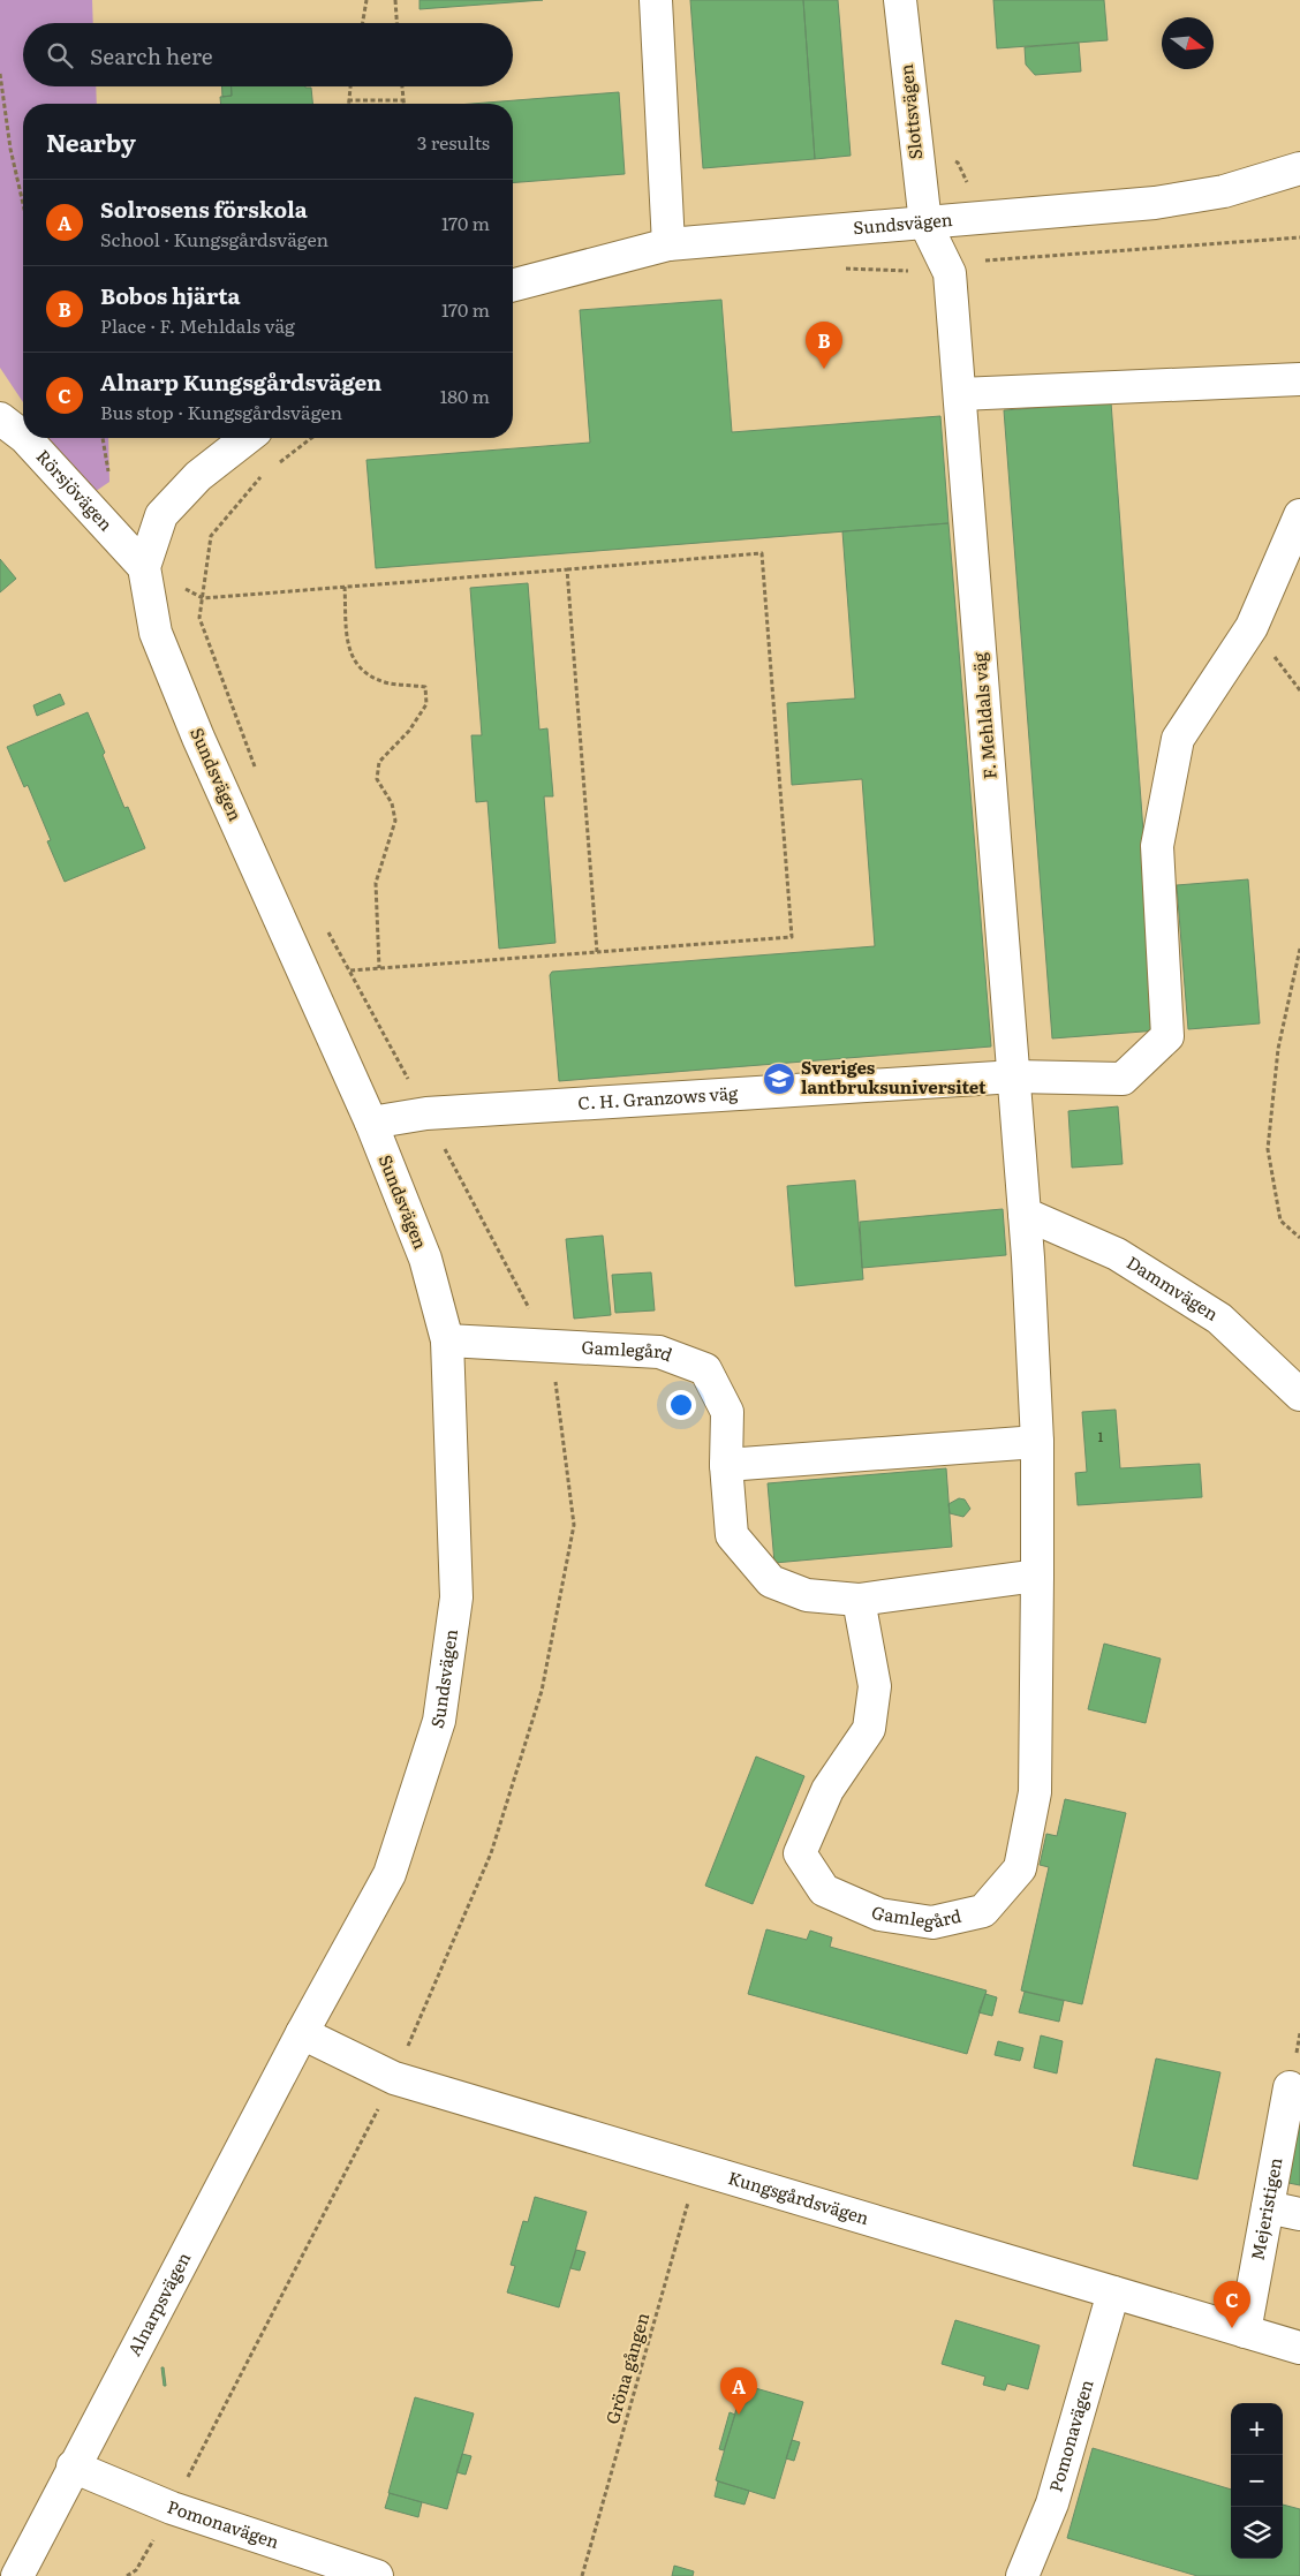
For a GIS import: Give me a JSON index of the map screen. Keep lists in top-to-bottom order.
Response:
{
  "streets": {
    "street": [
      "Slottsvägen",
      "Sundsvägen",
      "Rörsjövägen",
      "F. Mehldals väg",
      "C. H. Granzows väg",
      "Dammvägen",
      "Gamlegård",
      "Kungsgårdsvägen",
      "Mejeristigen",
      "Alnarpsvägen",
      "Pomonavägen"
    ],
    "path": ["Gröna gången"]
  },
  "crossings": [
    ["Slottsvägen", "Sundsvägen"],
    ["Slottsvägen", "F. Mehldals väg"],
    ["Sundsvägen", "Rörsjövägen"],
    ["Sundsvägen", "F. Mehldals väg"],
    ["Sundsvägen", "C. H. Granzows väg"],
    ["Sundsvägen", "Gamlegård"],
    ["Sundsvägen", "Kungsgårdsvägen"],
    ["Sundsvägen", "Alnarpsvägen"],
    ["F. Mehldals väg", "C. H. Granzows väg"],
    ["F. Mehldals väg", "Dammvägen"],
    ["F. Mehldals väg", "Gamlegård"],
    ["Dammvägen", "Gamlegård"],
    ["Kungsgårdsvägen", "Mejeristigen"],
    ["Kungsgårdsvägen", "Alnarpsvägen"],
    ["Kungsgårdsvägen", "Gröna gången"],
    ["Kungsgårdsvägen", "Pomonavägen"],
    ["Alnarpsvägen", "Pomonavägen"]
  ],
  "places": {
    "school or university": ["Sveriges lantbruksuniversitet"]
  },
  "house_numbers": ["1"],
  "north": "right",
  "page": {
    "search": "Search here",
    "heading": ["Nearby", "3 results"],
    "list": [
      {
        "mark": "A",
        "name": "Solrosens förskola",
        "note": "School · Kungsgårdsvägen",
        "value": "170 m"
      },
      {
        "mark": "B",
        "name": "Bobos hjärta",
        "note": "Place · F. Mehldals väg",
        "value": "170 m"
      },
      {
        "mark": "C",
        "name": "Alnarp Kungsgårdsvägen",
        "note": "Bus stop · Kungsgårdsvägen",
        "value": "180 m"
      }
    ],
    "pins": ["B", "C", "A"],
    "map_buttons": ["+", "−"]
  }
}
